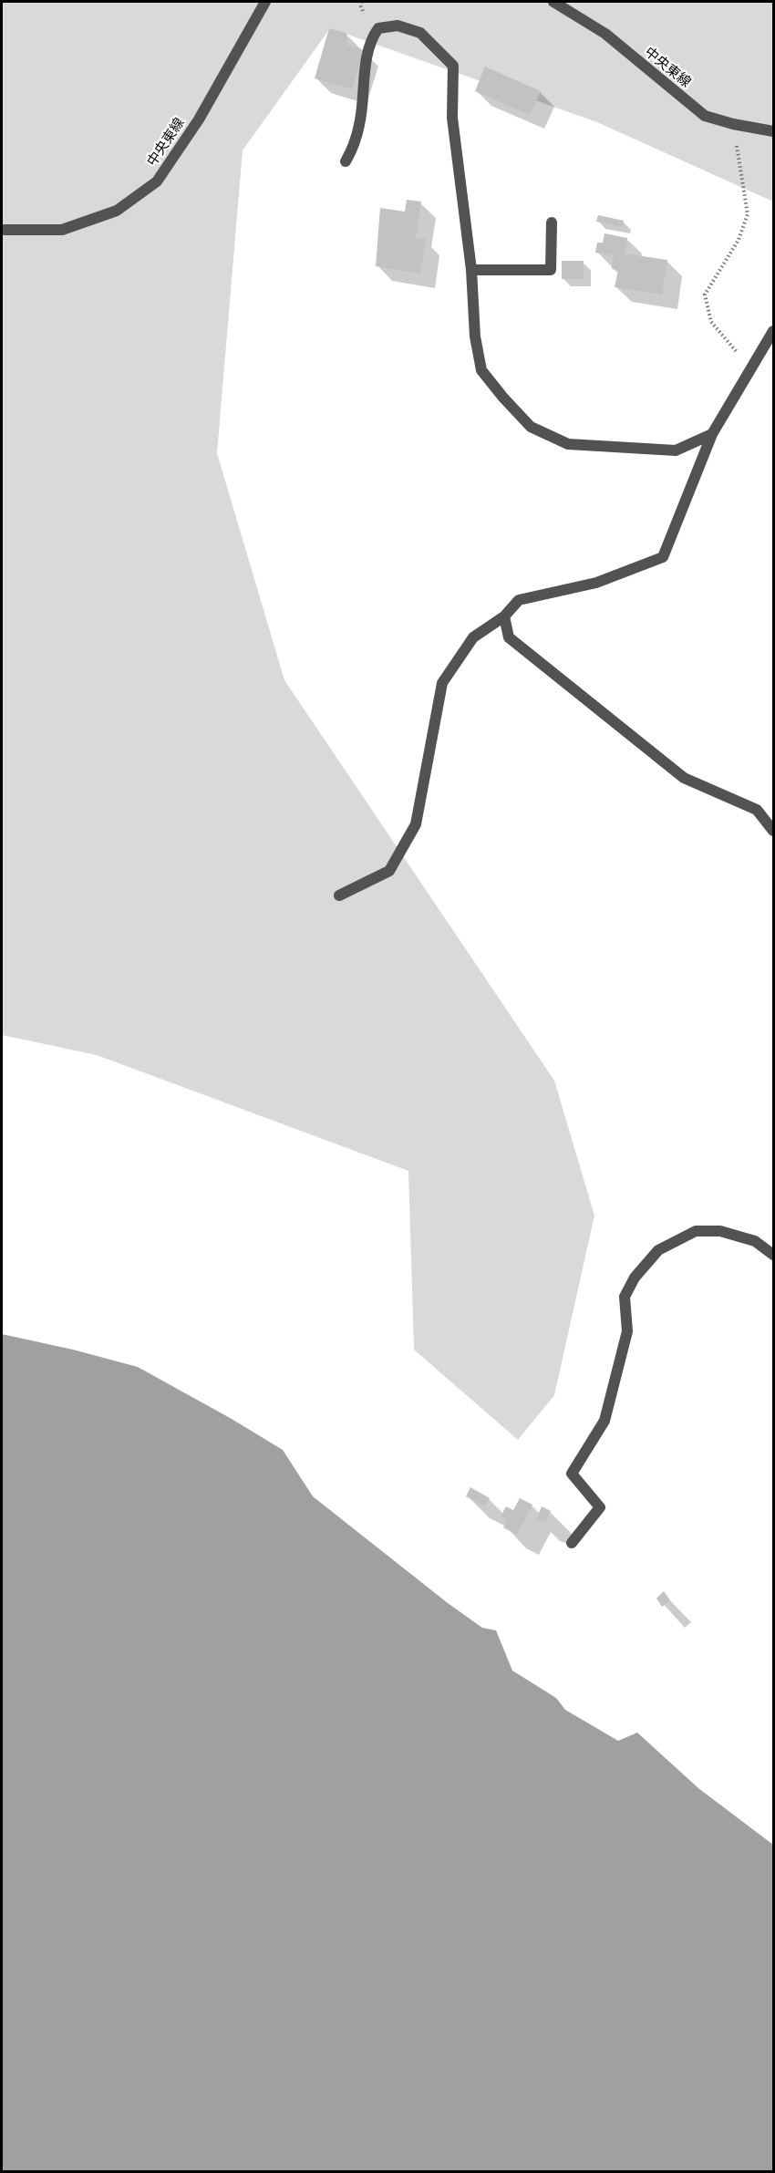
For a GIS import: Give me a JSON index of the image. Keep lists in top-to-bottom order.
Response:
{
  "streets": {
    "street": ["中央東線"]
  }
}
